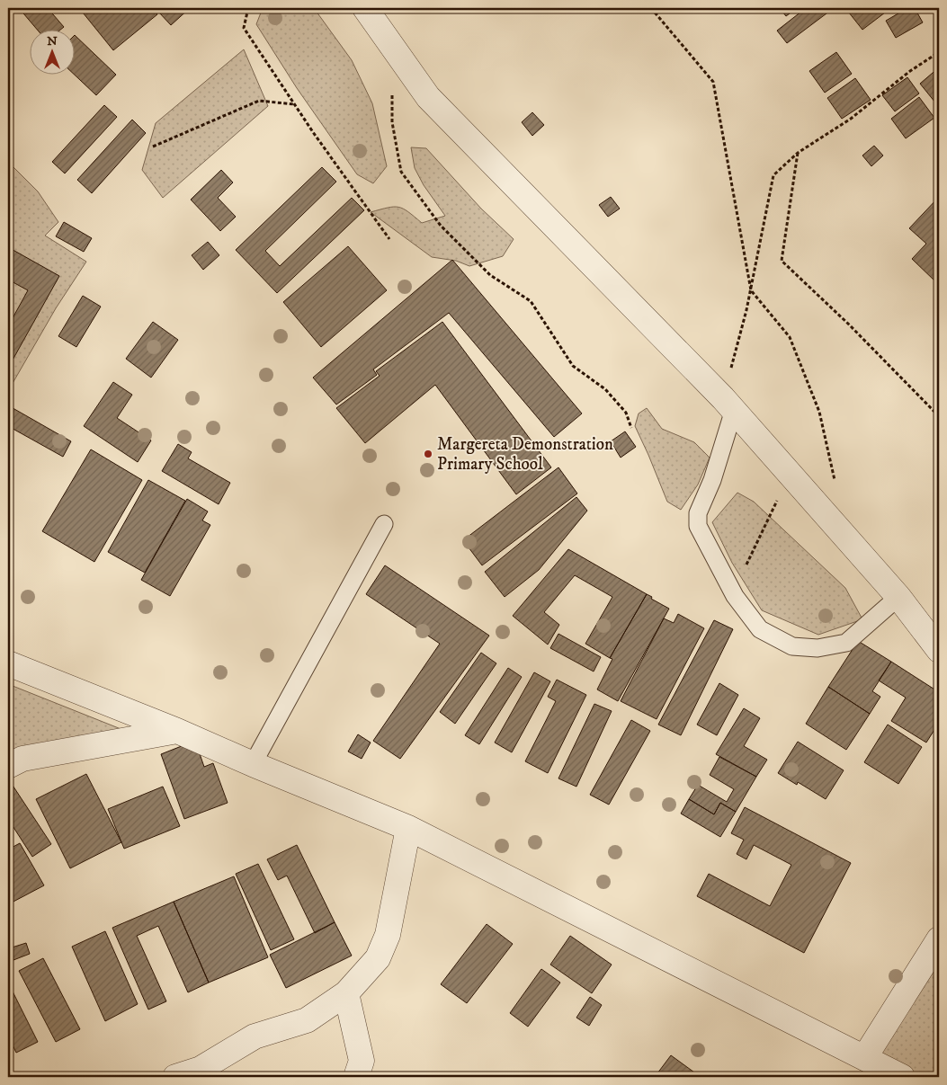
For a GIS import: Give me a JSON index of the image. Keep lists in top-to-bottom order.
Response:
{
  "places": ["Margereta Demonstration Primary School"],
  "north": "top"
}
